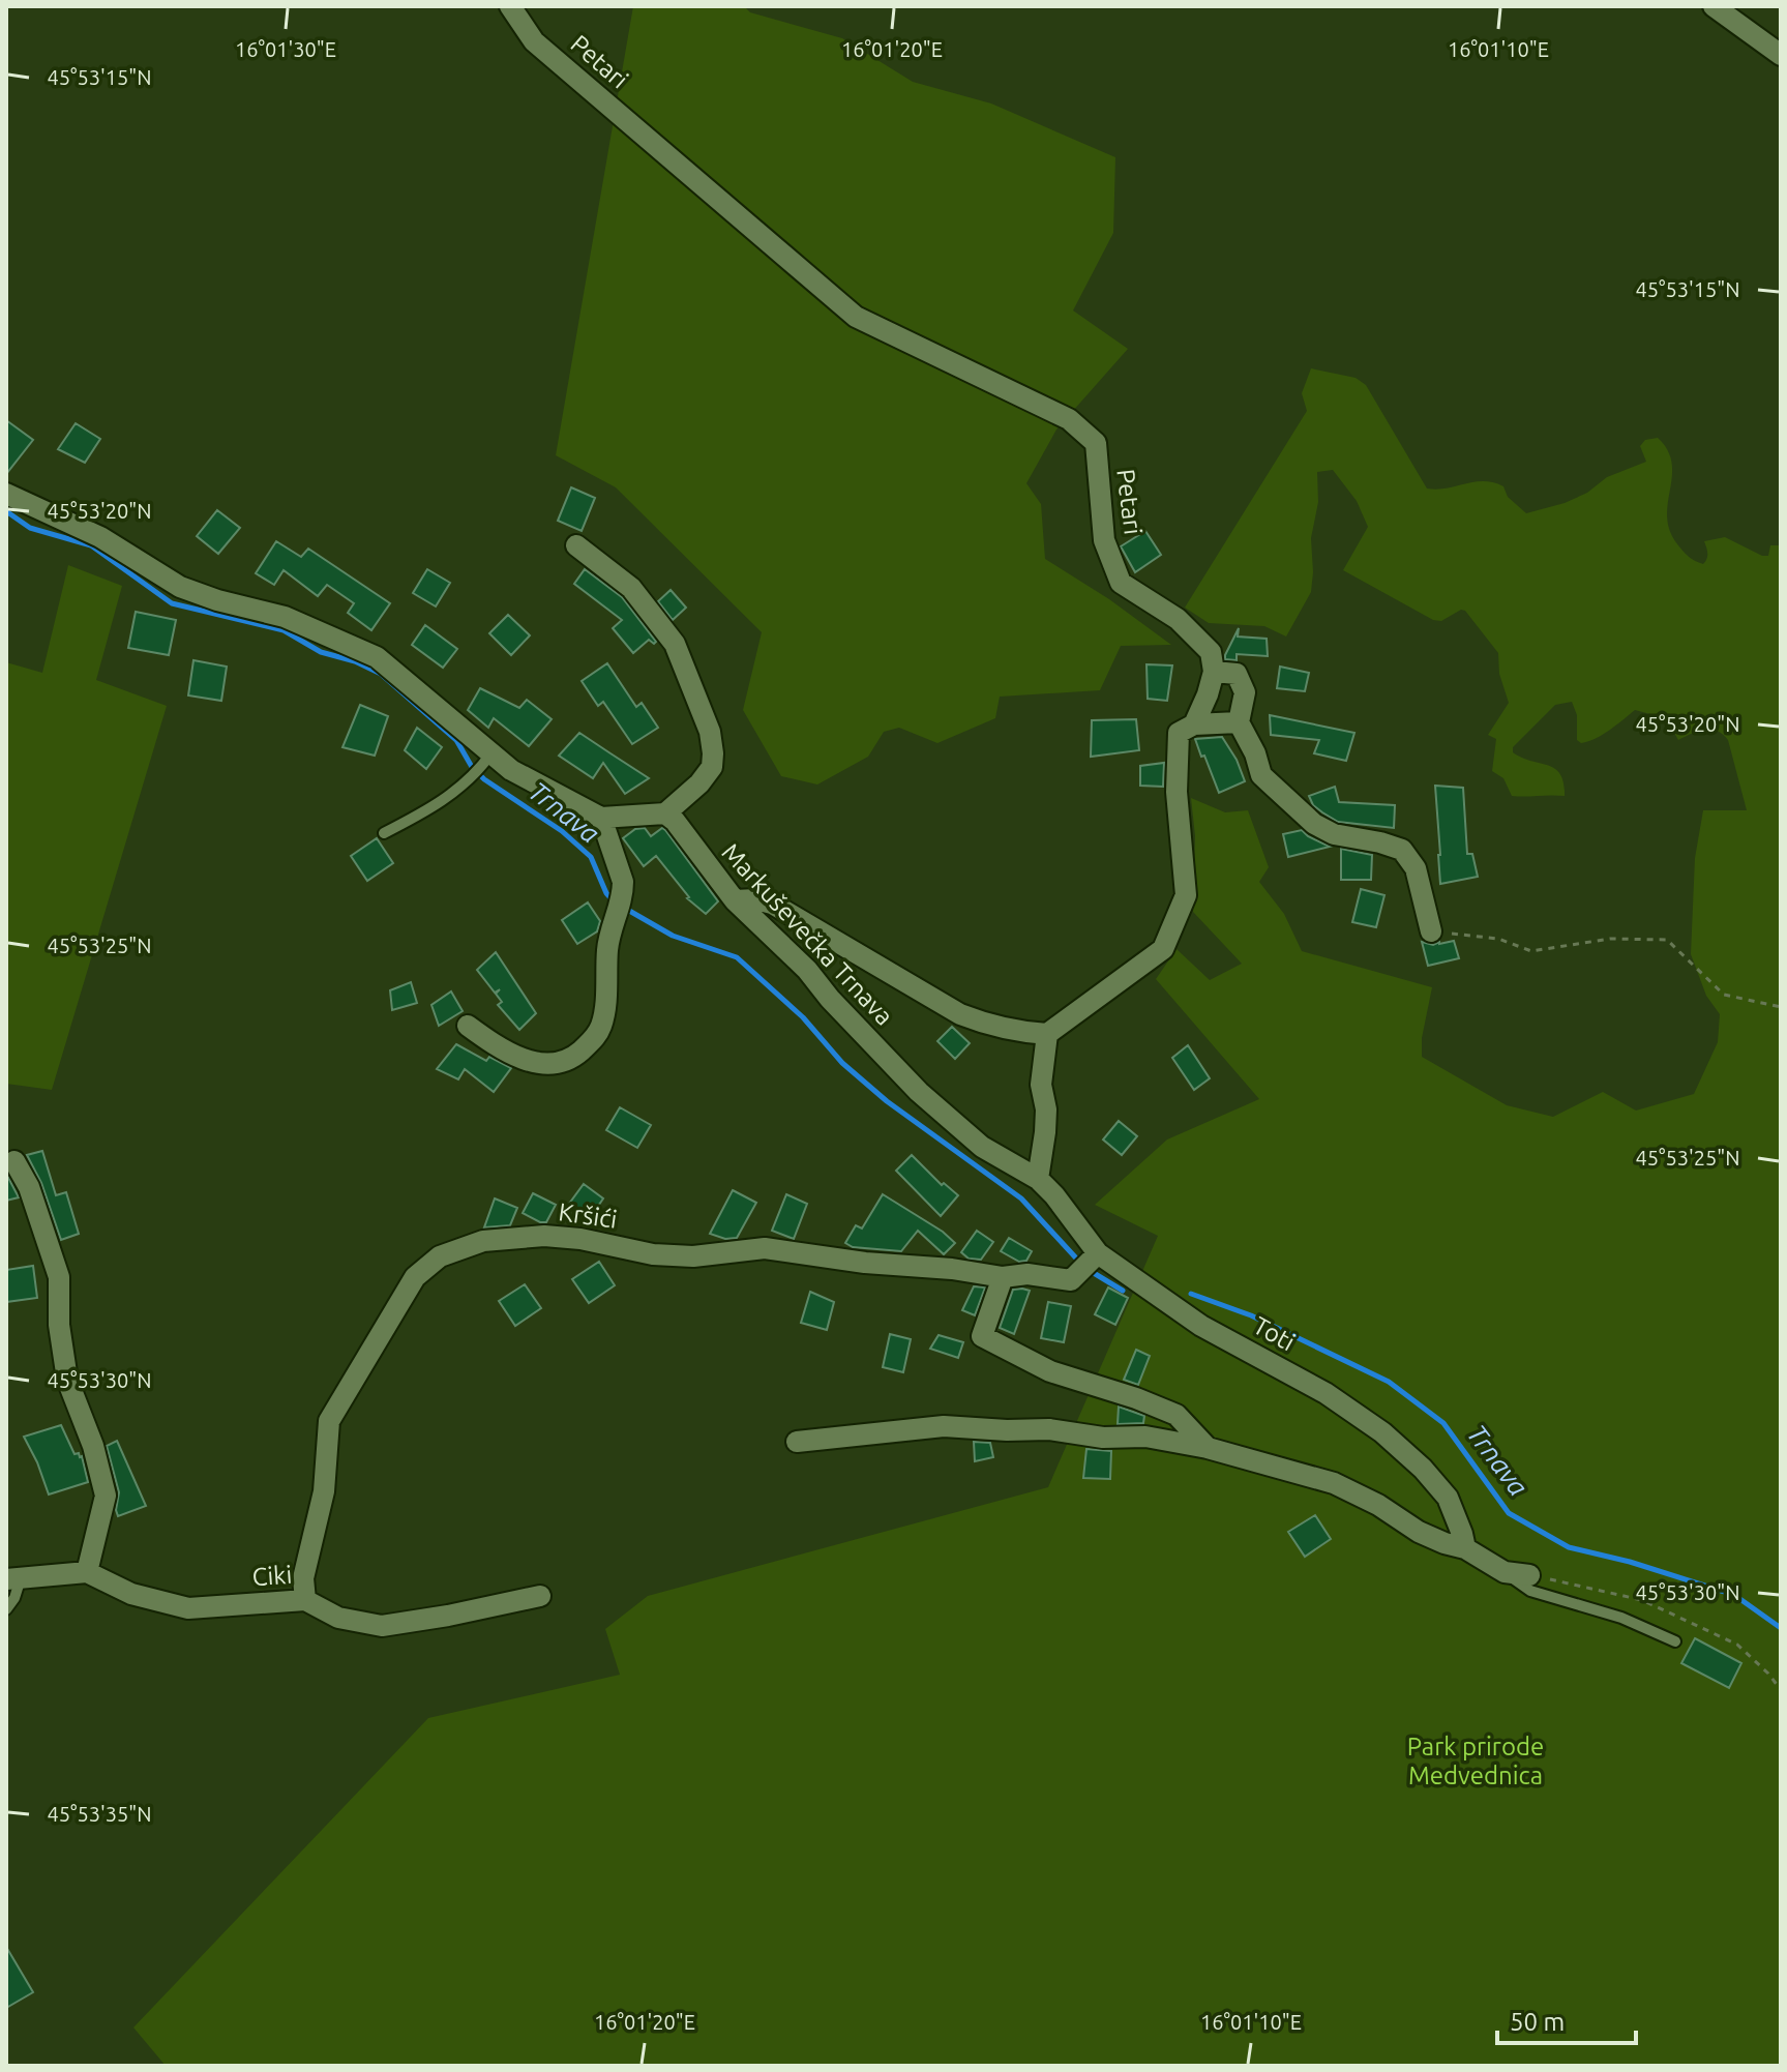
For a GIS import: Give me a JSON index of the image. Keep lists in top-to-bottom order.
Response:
{
  "streets": {
    "street": [
      "Petari",
      "Markuševečka Trnava",
      "Kršići",
      "Toti",
      "Ciki"
    ]
  },
  "crossings": [
    ["Markuševečka Trnava", "Toti"],
    ["Kršići", "Toti"],
    ["Kršići", "Ciki"]
  ],
  "water": ["Trnava"],
  "parks": ["Park prirode Medvednica"],
  "scale_bar": "50 m",
  "coordinates": [
    "16°01'30\"E",
    "16°01'20\"E",
    "16°01'10\"E",
    "45°53'15\"N",
    "45°53'20\"N",
    "45°53'25\"N",
    "45°53'30\"N",
    "45°53'35\"N"
  ]
}
